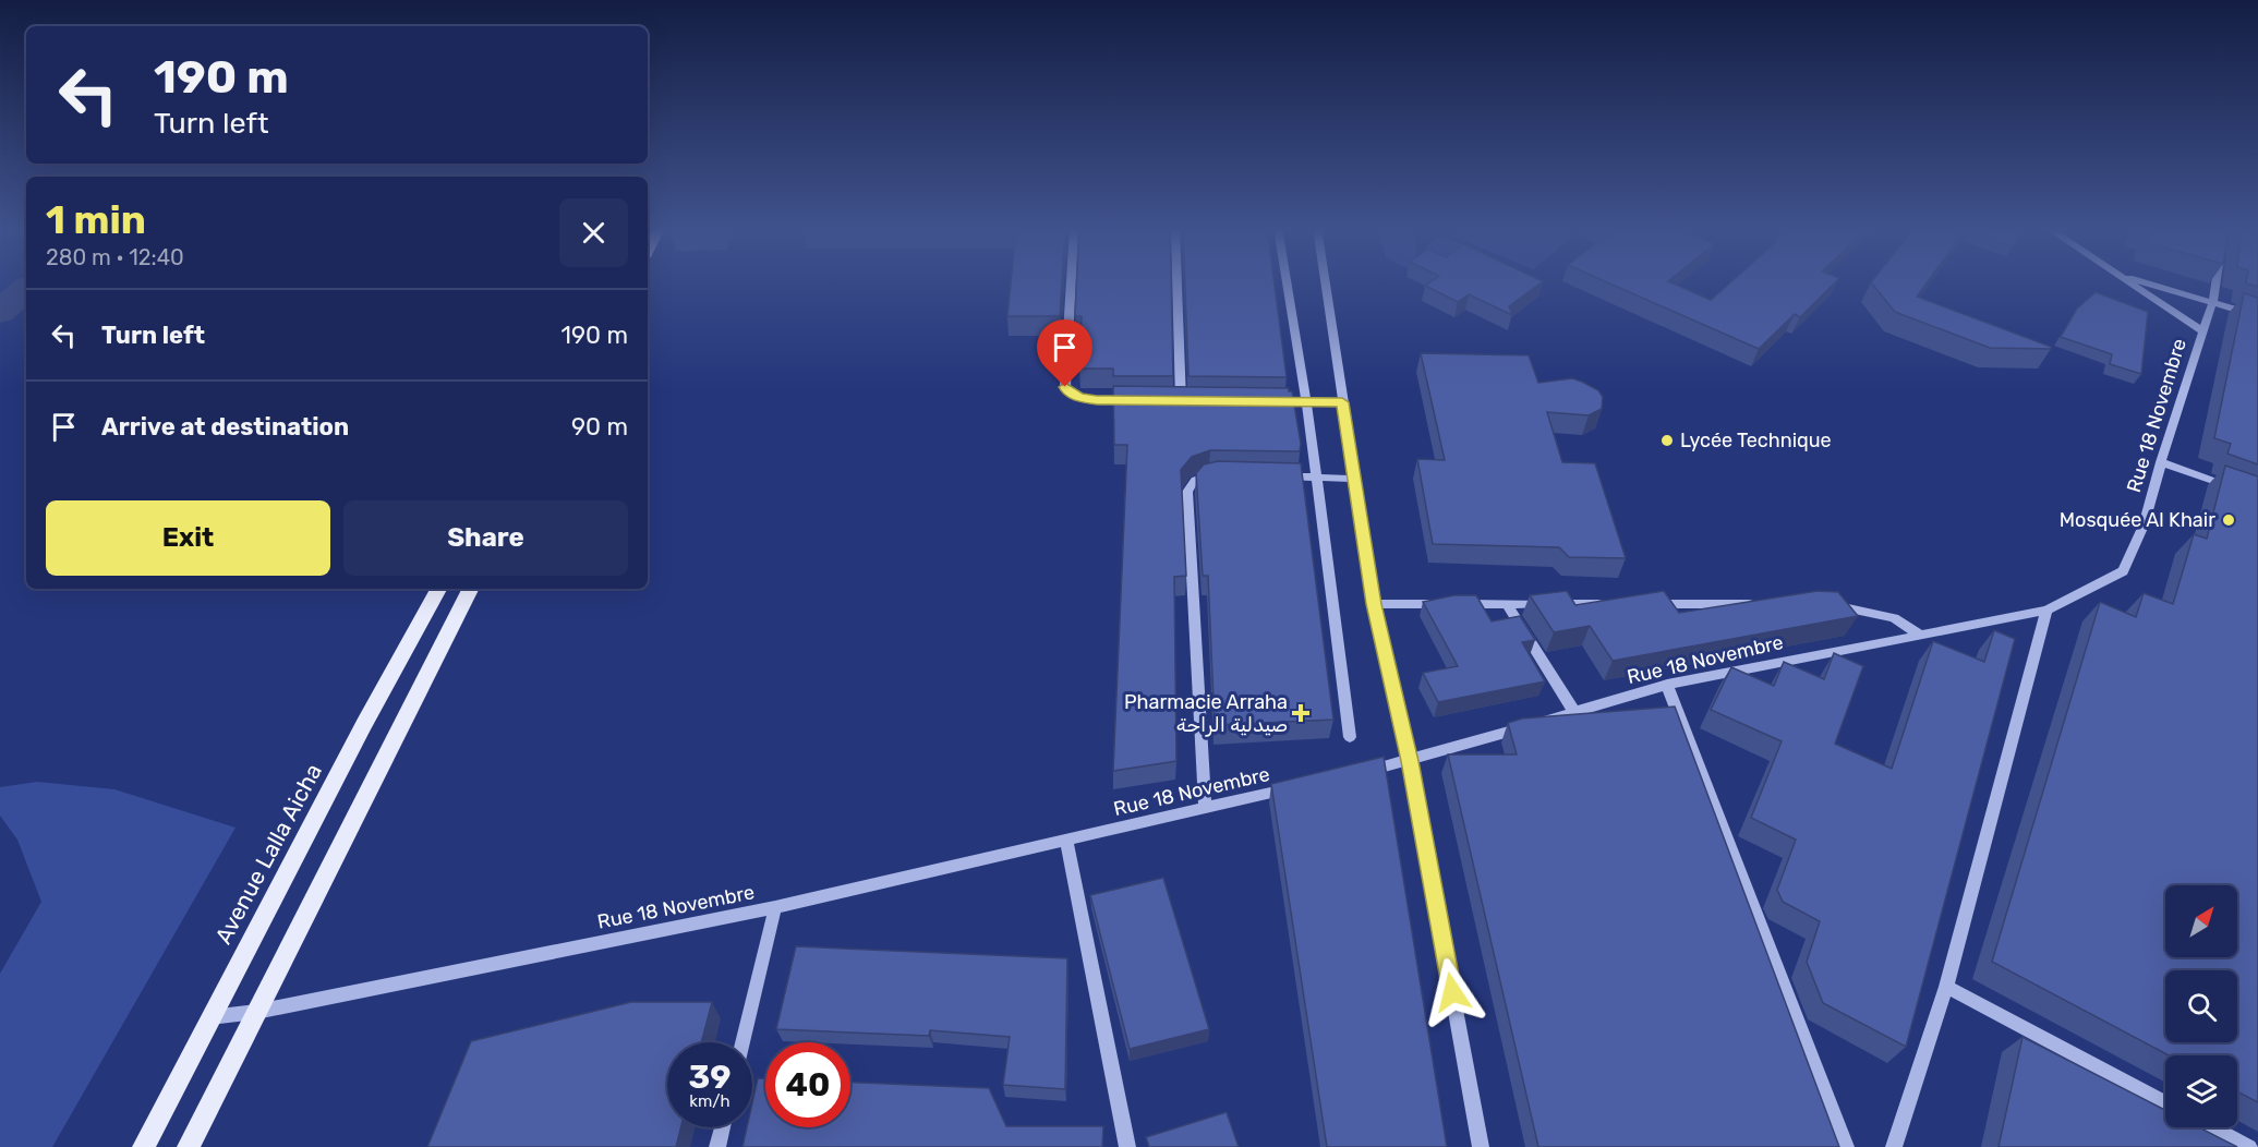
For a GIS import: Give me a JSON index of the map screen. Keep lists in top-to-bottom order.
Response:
{
  "streets": {
    "main road": ["Avenue Lalla Aicha"],
    "street": ["Rue 18 Novembre"]
  },
  "crossings": [
    ["Rue 18 Novembre", "Avenue Lalla Aicha"]
  ],
  "places": {
    "other": ["Lycée Technique", "Mosquée Al Khair"],
    "health": ["Pharmacie Arraha صيدلية الراحة"]
  },
  "north": "top right",
  "page": {
    "turn": ["190 m", "Turn left"],
    "heading": ["1 min", "280 m · 12:40"],
    "list": [
      {
        "name": "Turn left",
        "value": "190 m"
      },
      {
        "name": "Arrive at destination",
        "value": "90 m"
      }
    ],
    "buttons": ["Exit", "Share"],
    "speed": "39 km/h",
    "limit": "40"
  }
}
